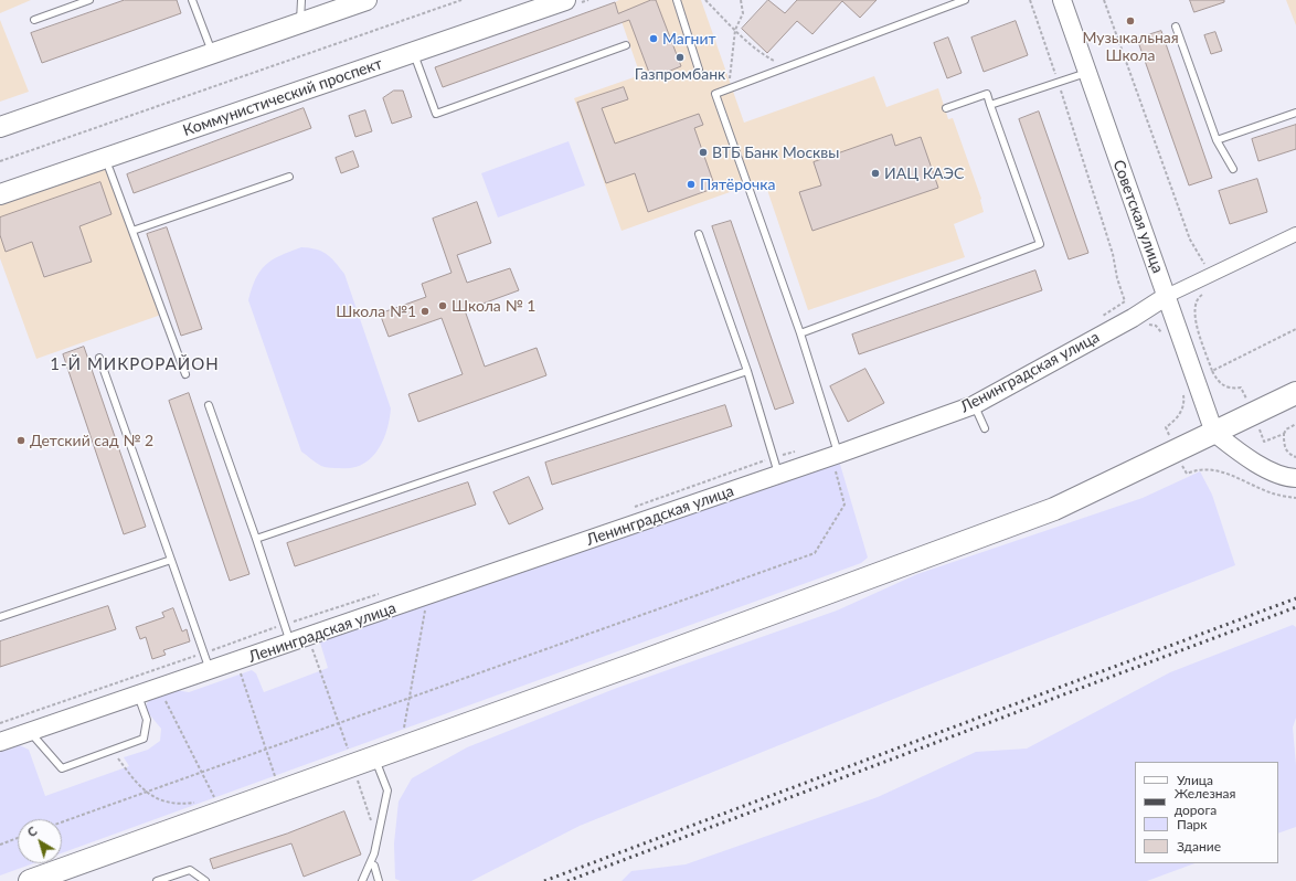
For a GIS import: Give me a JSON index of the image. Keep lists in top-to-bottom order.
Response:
{
  "streets": {
    "main road": ["Коммунистический проспект"],
    "street": ["Советская улица", "Ленинградская улица"]
  },
  "crossings": [
    ["Советская улица", "Ленинградская улица"]
  ],
  "districts": ["1-Й МИКРОРАЙОН"],
  "places": [
    "Музыкальная Школа",
    "Магнит",
    "Газпромбанк",
    "ВТБ Банк Москвы",
    "ИАЦ КАЭС",
    "Пятёрочка",
    "Школа № 1",
    "Школа №1",
    "Детский сад № 2"
  ],
  "legend": [
    "Улица",
    "Железная дорога",
    "Парк",
    "Здание"
  ],
  "north": "top left"
}
